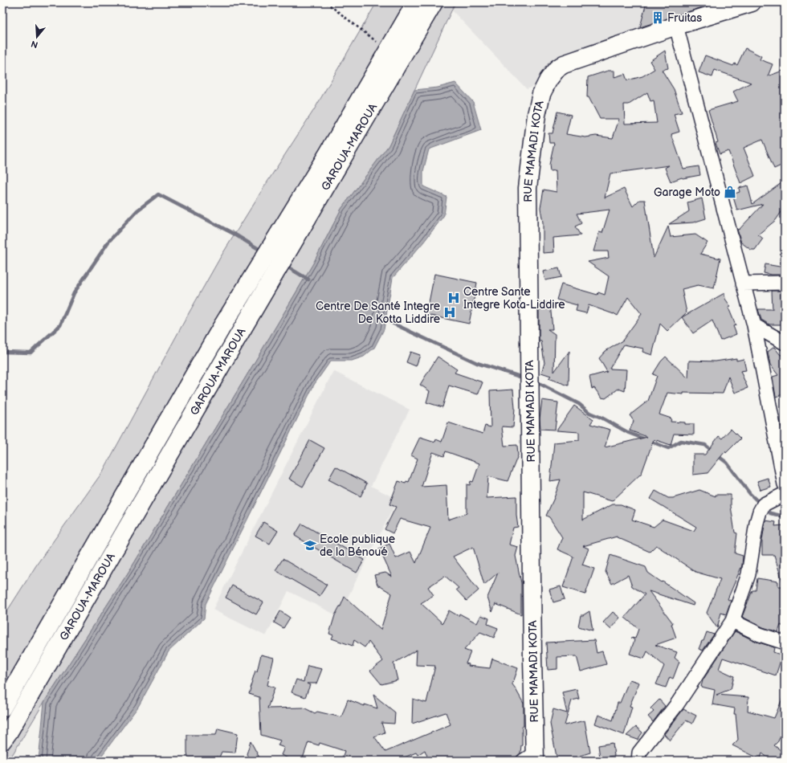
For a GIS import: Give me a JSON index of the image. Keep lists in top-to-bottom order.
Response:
{
  "streets": {
    "main road": ["GAROUA-MAROUA", "RUE MAMADI KOTA"]
  },
  "places": {
    "building": ["Fruitas"],
    "shop": ["Garage Moto"],
    "hospital": ["Centre Sante Integre Kota-Liddire", "Centre De Santé Integre De Kotta Liddire"],
    "school or university": ["Ecole publique de la Bénoué"]
  },
  "north": "bottom"
}
